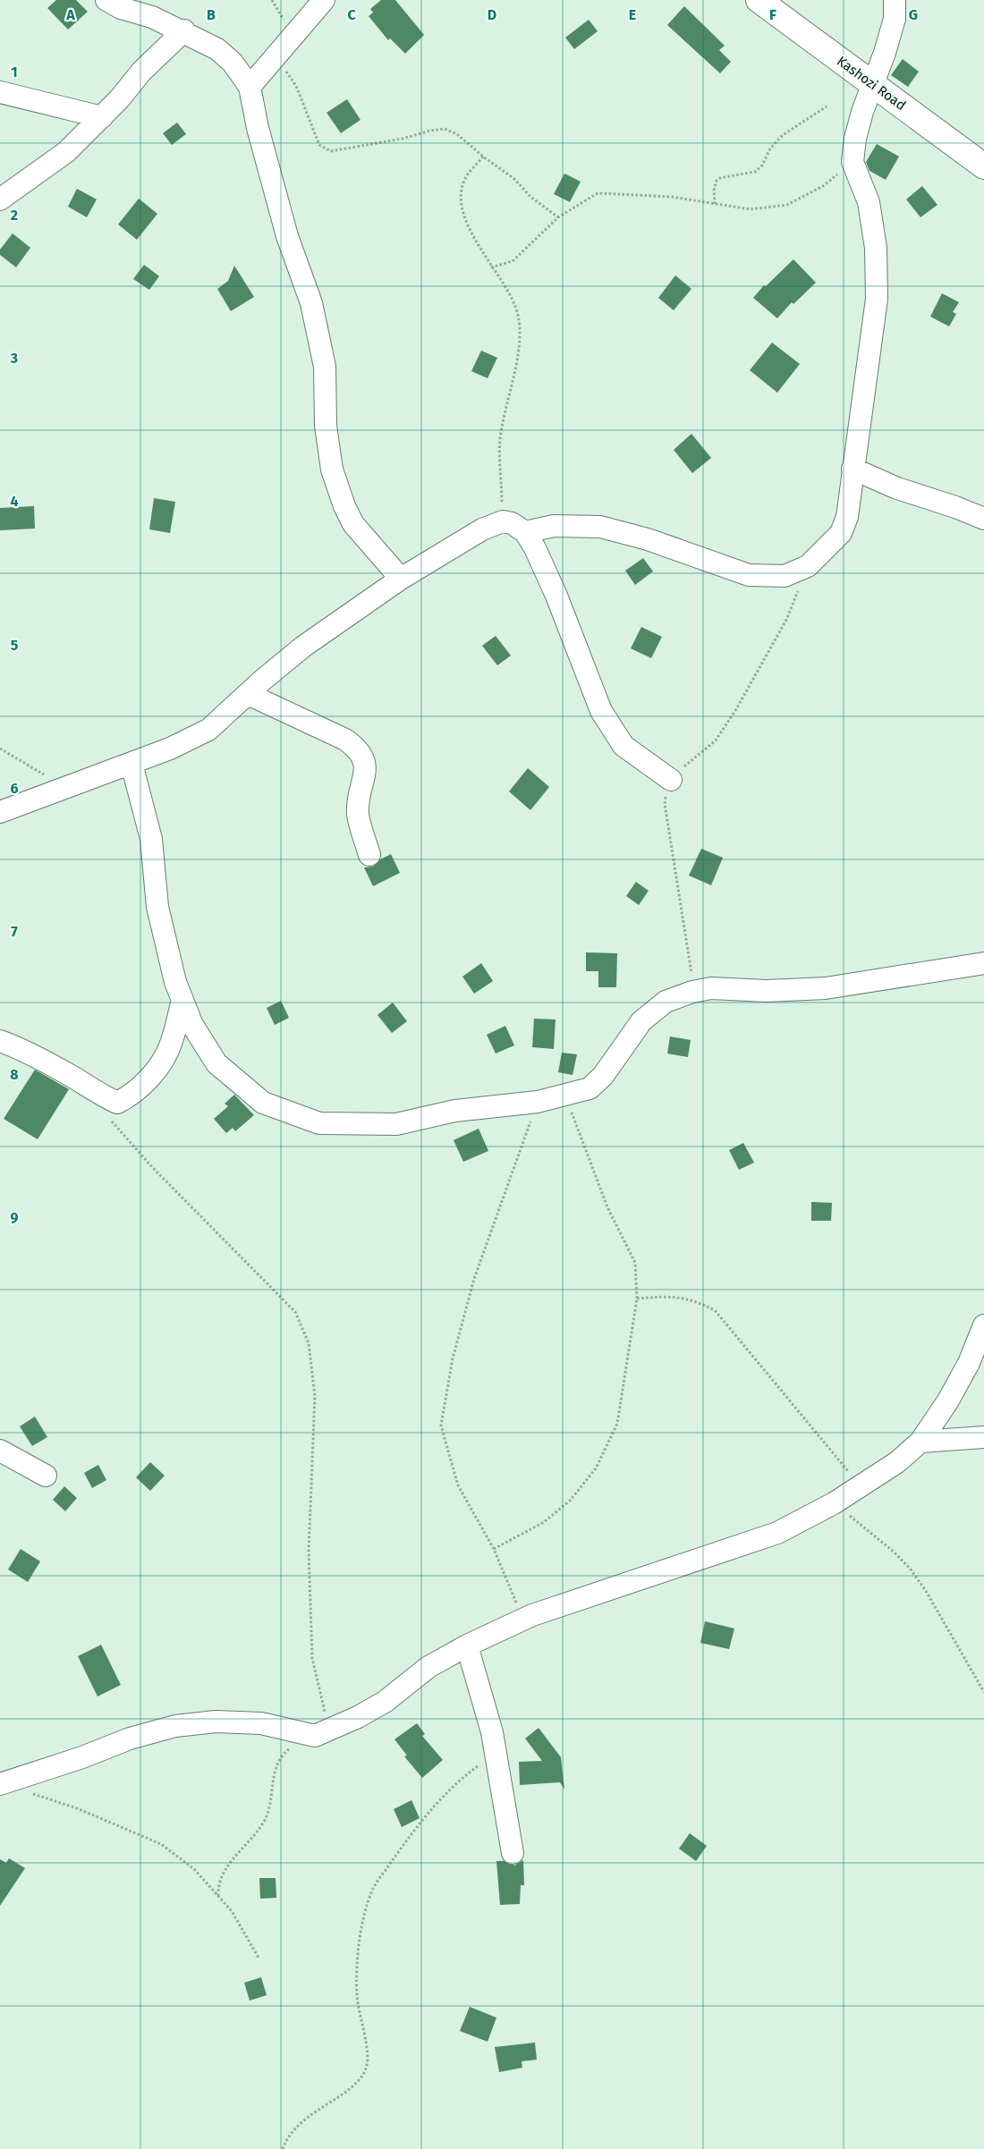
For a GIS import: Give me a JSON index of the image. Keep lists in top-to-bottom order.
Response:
{
  "streets": {
    "main road": ["Kashozi Road"]
  },
  "grid": {
    "columns": [
      "A",
      "B",
      "C",
      "D",
      "E",
      "F",
      "G"
    ],
    "rows": [
      "1",
      "2",
      "3",
      "4",
      "5",
      "6",
      "7",
      "8",
      "9"
    ]
  }
}
